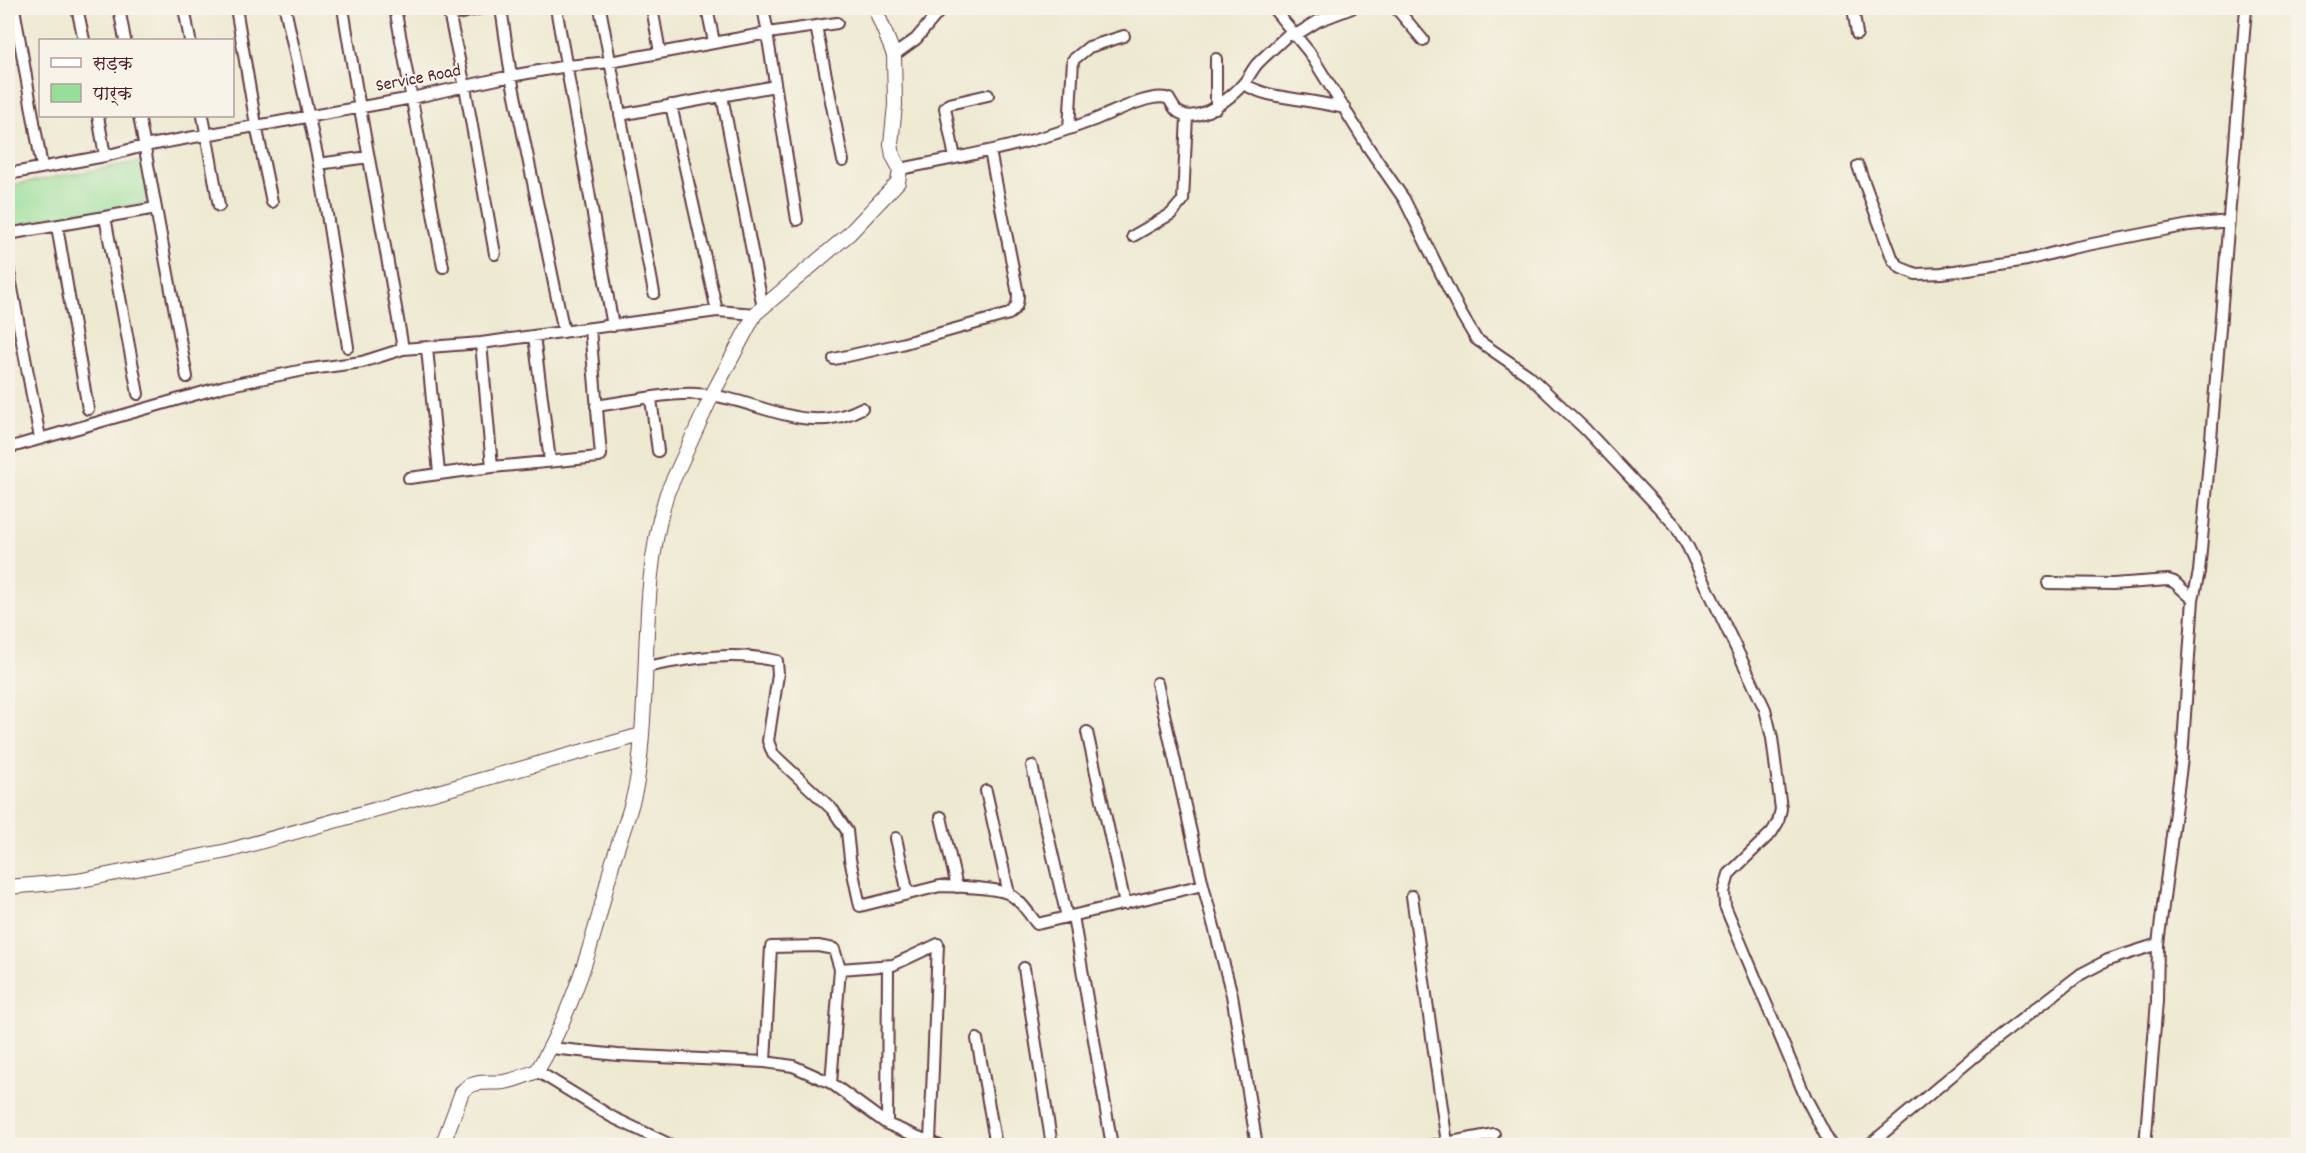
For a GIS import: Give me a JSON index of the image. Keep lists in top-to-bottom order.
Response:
{
  "streets": {
    "street": ["Service Road"]
  },
  "legend": ["सड़क", "पार्क"]
}
